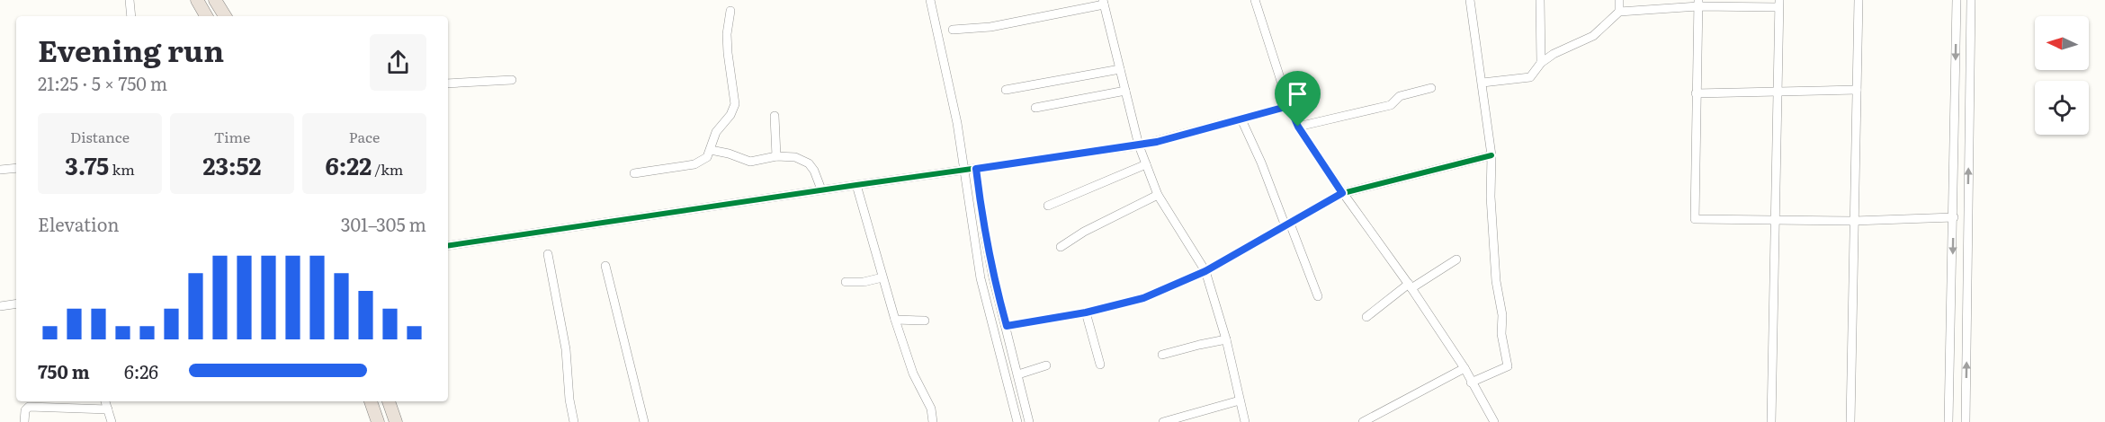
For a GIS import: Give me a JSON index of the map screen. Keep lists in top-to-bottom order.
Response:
{
  "north": "left",
  "page": {
    "heading": ["Evening run", "21:25 · 5 × 750 m"],
    "stats": [
      ["Distance", "3.75 km"],
      ["Time", "23:52"],
      ["Pace", "6:22 /km"]
    ],
    "chart": ["Elevation", "301–305 m"],
    "list": [
      {
        "name": "750 m",
        "note": "6:26"
      }
    ]
  }
}
